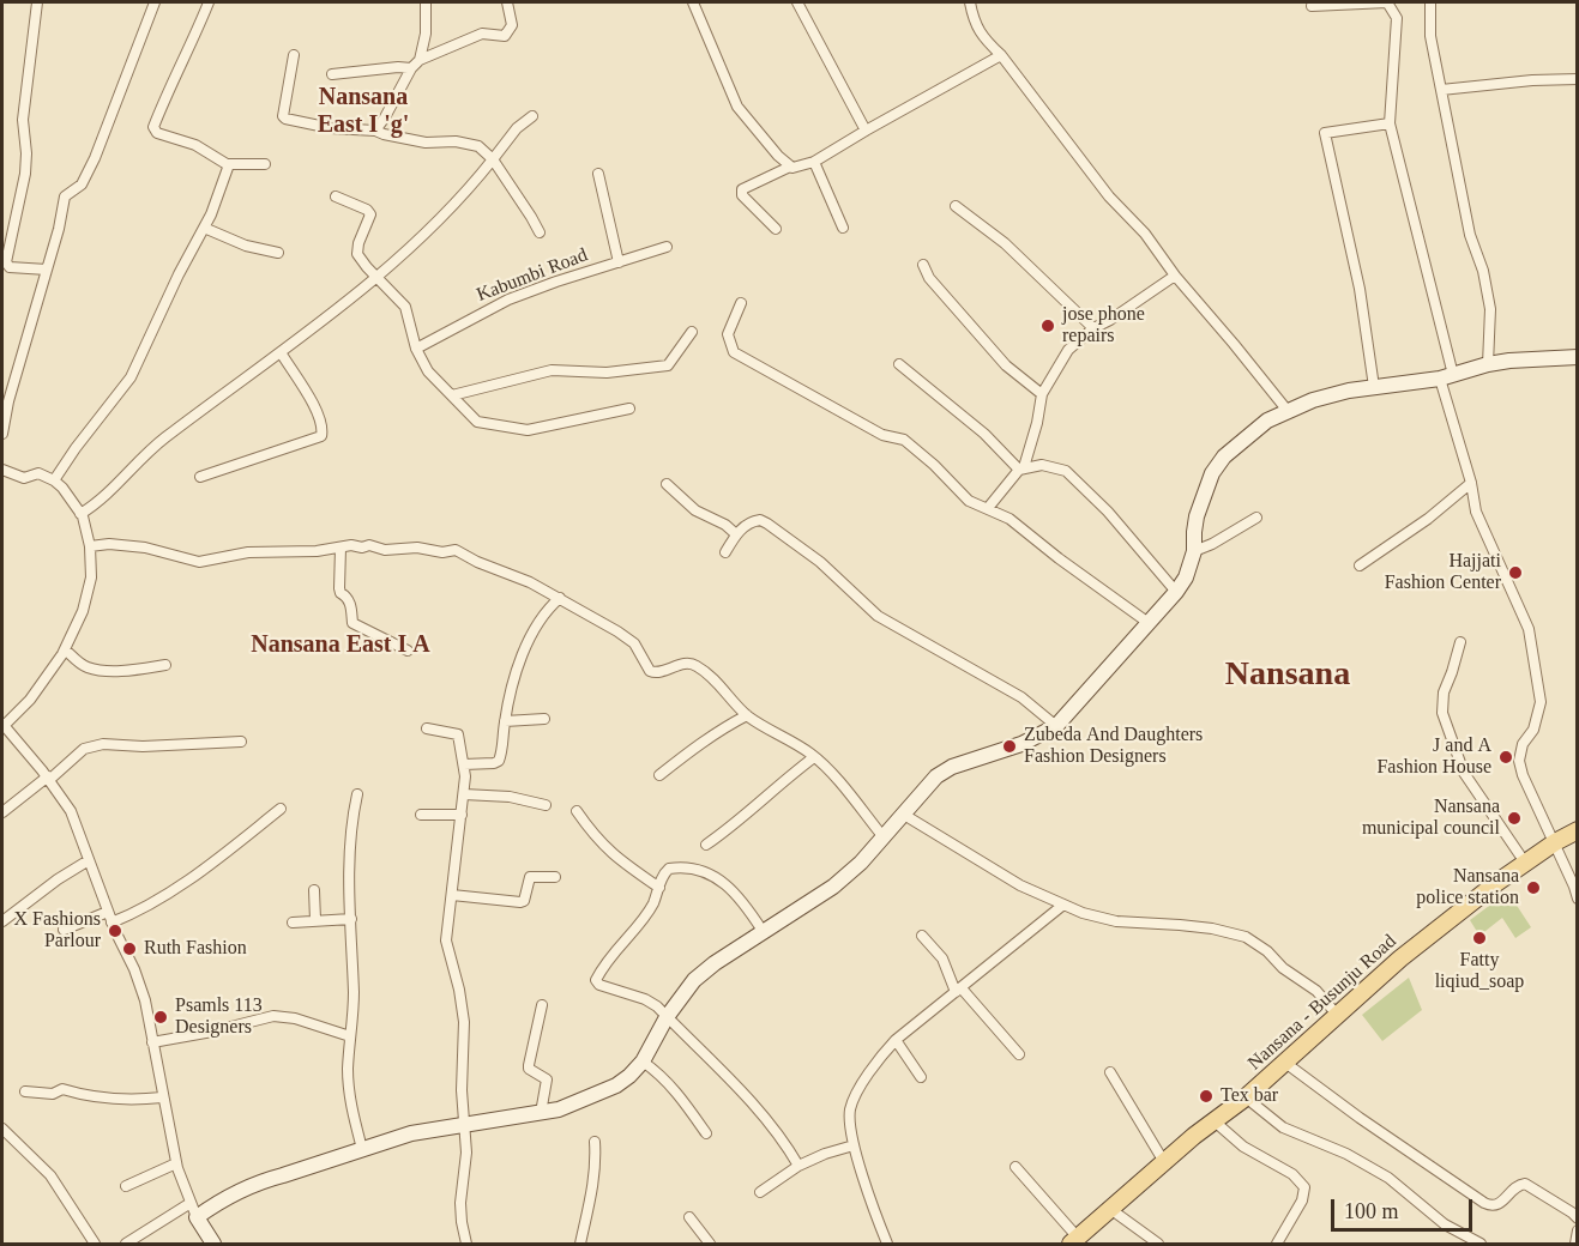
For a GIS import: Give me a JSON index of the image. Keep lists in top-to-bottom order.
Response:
{
  "streets": {
    "main road": ["Nansana - Busunju Road"],
    "street": ["Kabumbi Road"]
  },
  "districts": ["Nansana East I 'g'", "Nansana East I A", "Nansana"],
  "places": [
    "jose phone repairs",
    "Hajjati Fashion Center",
    "Zubeda And Daughters Fashion Designers",
    "J and A Fashion House",
    "Nansana municipal council",
    "Nansana police station",
    "X Fashions Parlour",
    "Fatty liqiud_soap",
    "Ruth Fashion",
    "Psamls 113 Designers",
    "Tex bar"
  ],
  "scale_bar": "100 m"
}
